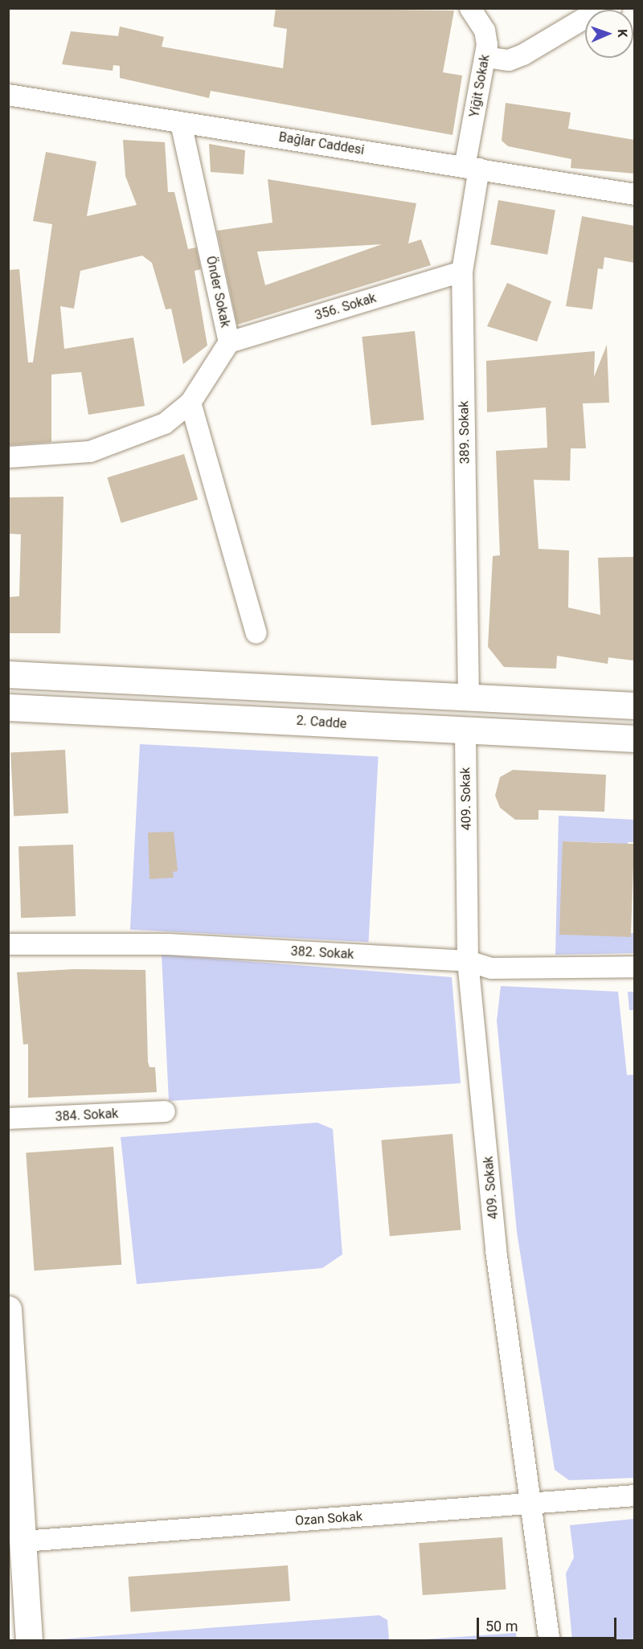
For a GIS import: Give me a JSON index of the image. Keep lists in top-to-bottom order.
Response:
{
  "streets": {
    "main road": ["2. Cadde"],
    "street": [
      "Yiğit Sokak",
      "Bağlar Caddesi",
      "Önder Sokak",
      "356. Sokak",
      "389. Sokak",
      "409. Sokak",
      "382. Sokak",
      "384. Sokak",
      "Ozan Sokak"
    ]
  },
  "crossings": [
    ["Yiğit Sokak", "Bağlar Caddesi"],
    ["Yiğit Sokak", "389. Sokak"],
    ["Bağlar Caddesi", "Önder Sokak"],
    ["Bağlar Caddesi", "389. Sokak"],
    ["Önder Sokak", "356. Sokak"],
    ["356. Sokak", "389. Sokak"],
    ["2. Cadde", "409. Sokak"],
    ["409. Sokak", "382. Sokak"],
    ["409. Sokak", "Ozan Sokak"]
  ],
  "scale_bar": "50 m",
  "north": "right"
}
